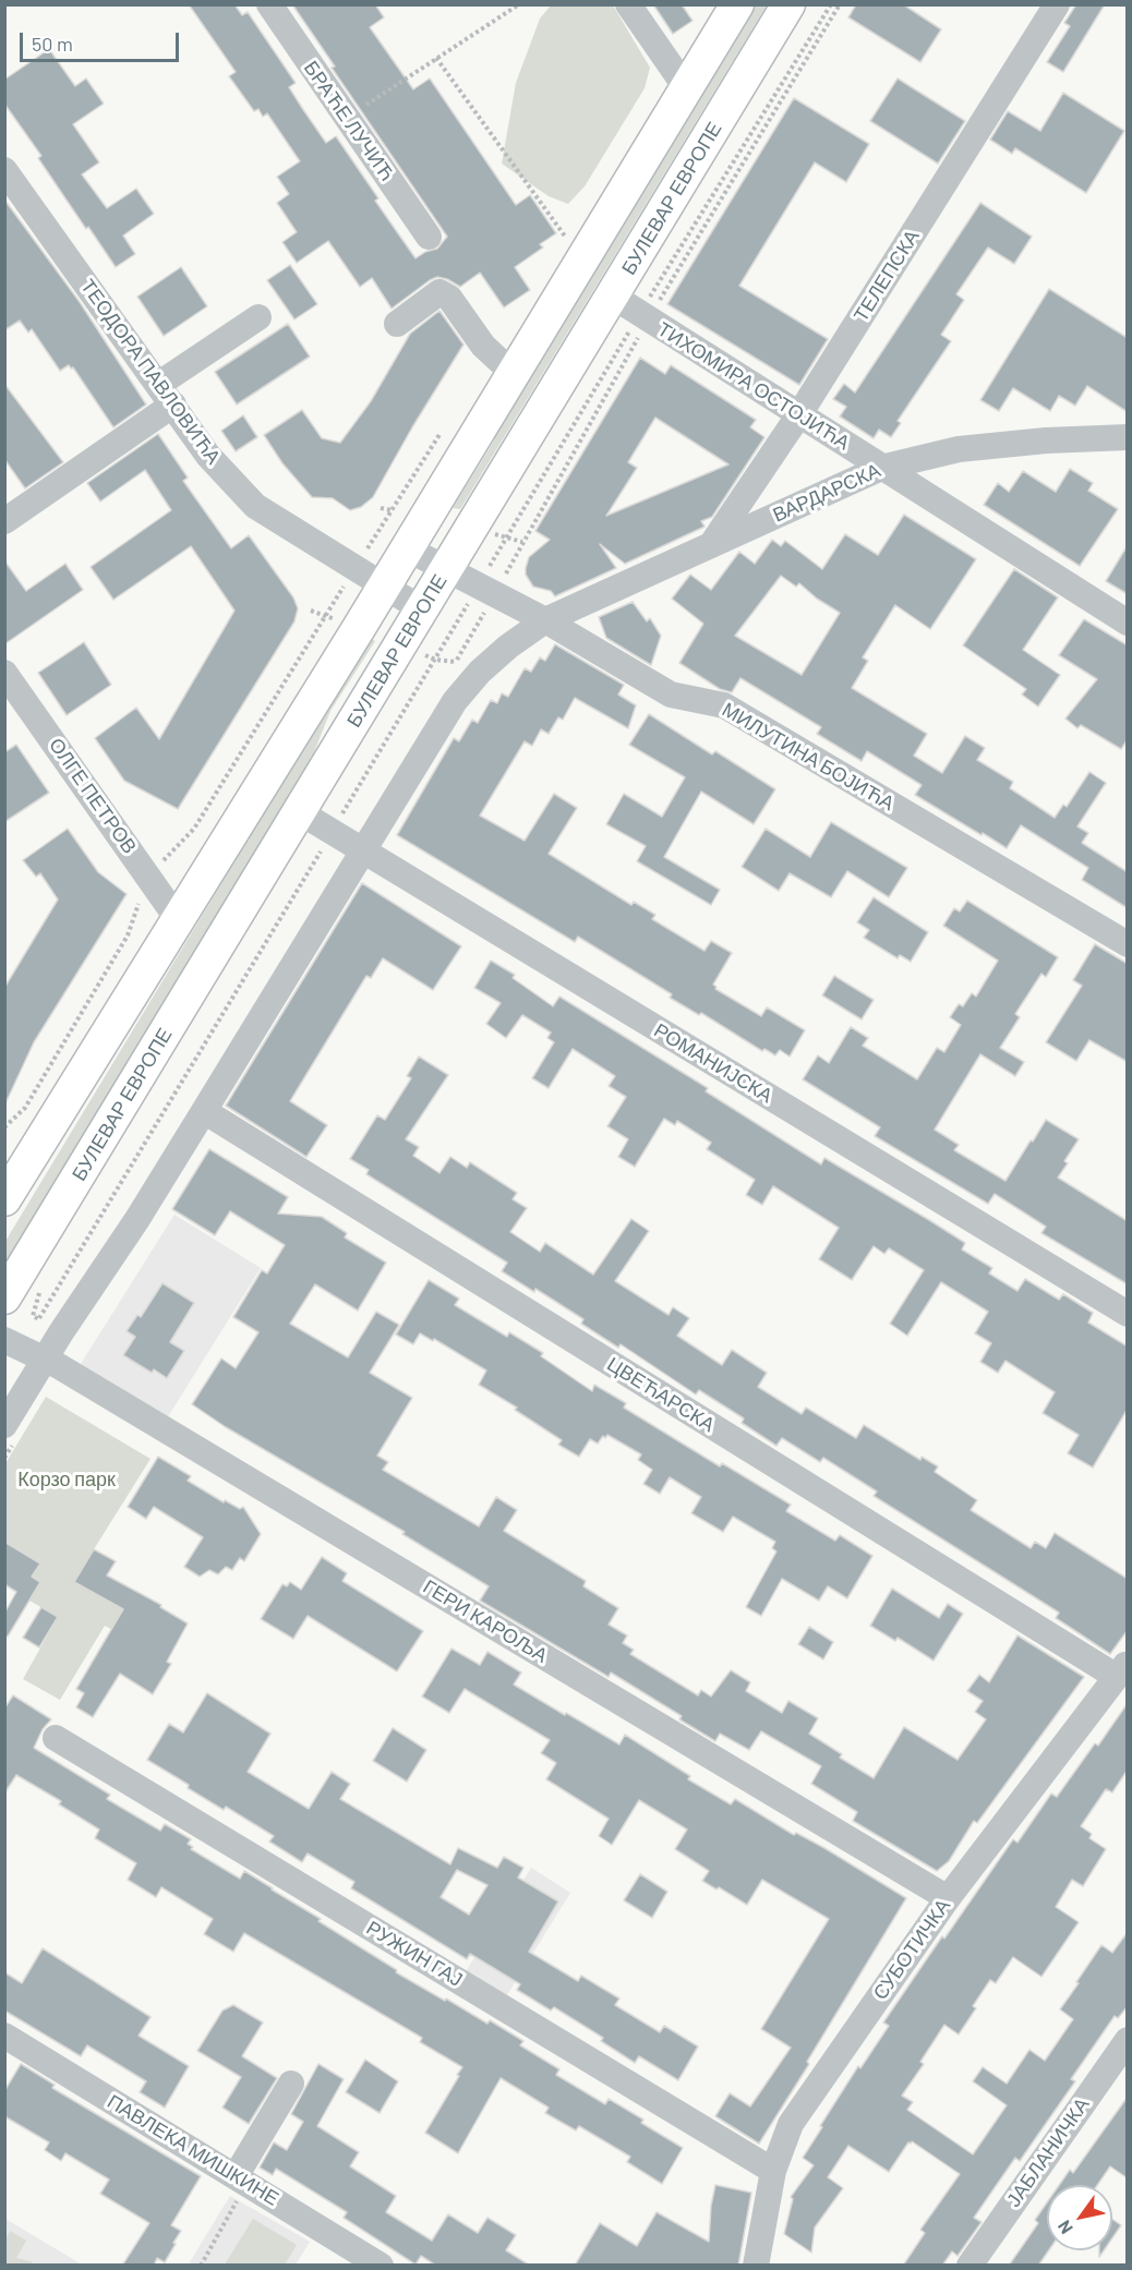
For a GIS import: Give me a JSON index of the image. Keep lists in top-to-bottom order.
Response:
{
  "streets": {
    "main road": ["БУЛЕВАР ЕВРОПЕ"],
    "street": [
      "БРАЋЕ ЛУЧИЋ",
      "ТЕЛЕПСКА",
      "ТЕОДОРА ПАВЛОВИЋА",
      "ТИХОМИРА ОСТОЈИЋА",
      "ВАРДАРСКА",
      "МИЛУТИНА БОЈИЋА",
      "ОЛГЕ ПЕТРОВ",
      "РОМАНИЈСКА",
      "ЦВЕЋАРСКА",
      "ГЕРИ КАРОЉА",
      "СУБОТИЧКА",
      "РУЖИН ГАЈ",
      "ПАВЛЕКА МИШКИНЕ",
      "ЈАБЛАНИЧКА"
    ]
  },
  "crossings": [
    ["БУЛЕВАР ЕВРОПЕ", "ТЕОДОРА ПАВЛОВИЋА"],
    ["БУЛЕВАР ЕВРОПЕ", "ТИХОМИРА ОСТОЈИЋА"],
    ["БУЛЕВАР ЕВРОПЕ", "МИЛУТИНА БОЈИЋА"],
    ["БУЛЕВАР ЕВРОПЕ", "РОМАНИЈСКА"],
    ["ТЕЛЕПСКА", "ТИХОМИРА ОСТОЈИЋА"],
    ["ТЕЛЕПСКА", "ВАРДАРСКА"],
    ["ТИХОМИРА ОСТОЈИЋА", "ВАРДАРСКА"],
    ["ВАРДАРСКА", "МИЛУТИНА БОЈИЋА"],
    ["ЦВЕЋАРСКА", "СУБОТИЧКА"],
    ["ГЕРИ КАРОЉА", "СУБОТИЧКА"],
    ["СУБОТИЧКА", "РУЖИН ГАЈ"]
  ],
  "parks": ["Корзо парк"],
  "scale_bar": "50 m",
  "north": "bottom left"
}
